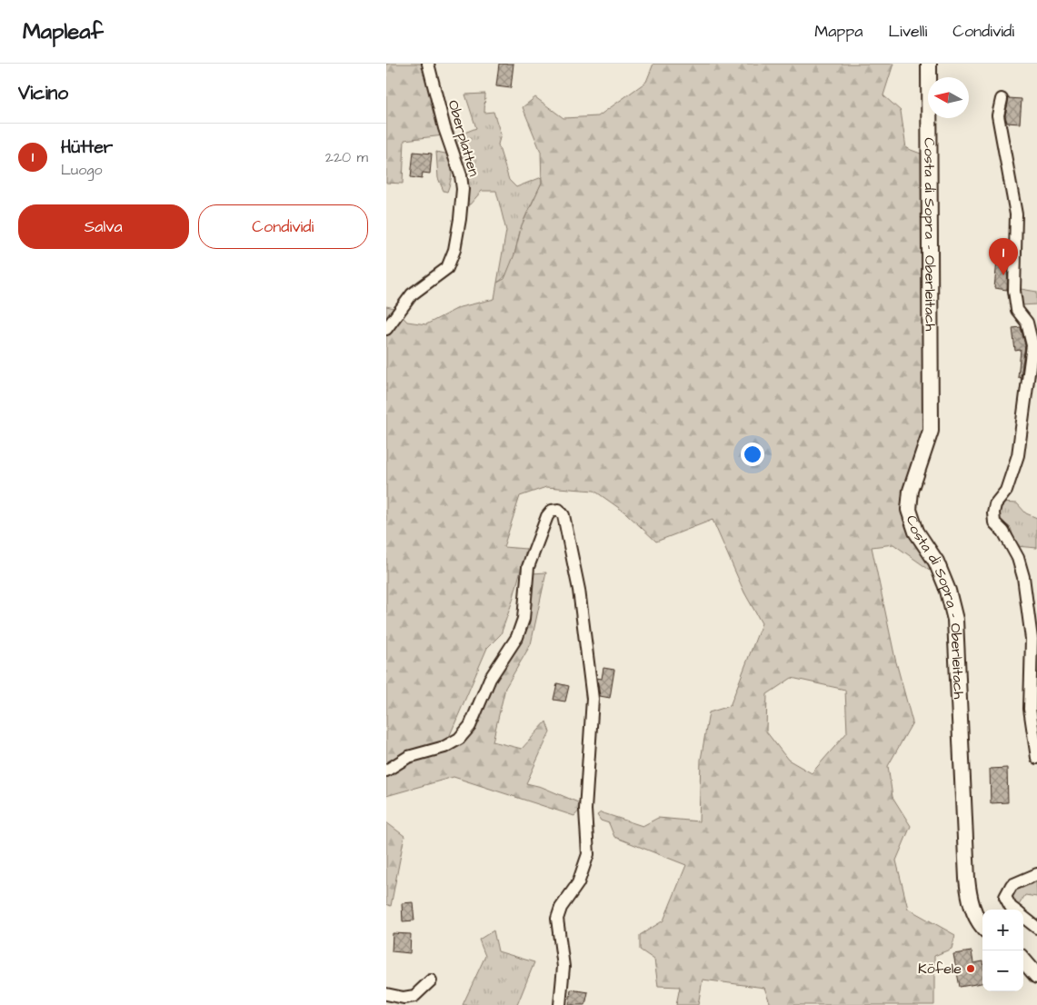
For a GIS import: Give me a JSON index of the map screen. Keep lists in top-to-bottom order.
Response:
{
  "streets": {
    "main road": ["Costa di Sopra - Oberleitach"],
    "street": ["Oberplatten"]
  },
  "places": ["Köfele"],
  "north": "left",
  "page": {
    "header": "Mapleaf",
    "nav": ["Mappa", "Livelli", "Condividi"],
    "heading": "Vicino",
    "list": [
      {
        "mark": "1",
        "name": "Hütter",
        "note": "Luogo",
        "value": "220 m"
      }
    ],
    "buttons": ["Salva", "Condividi"],
    "pins": "1",
    "map_buttons": ["+", "−"]
  }
}
